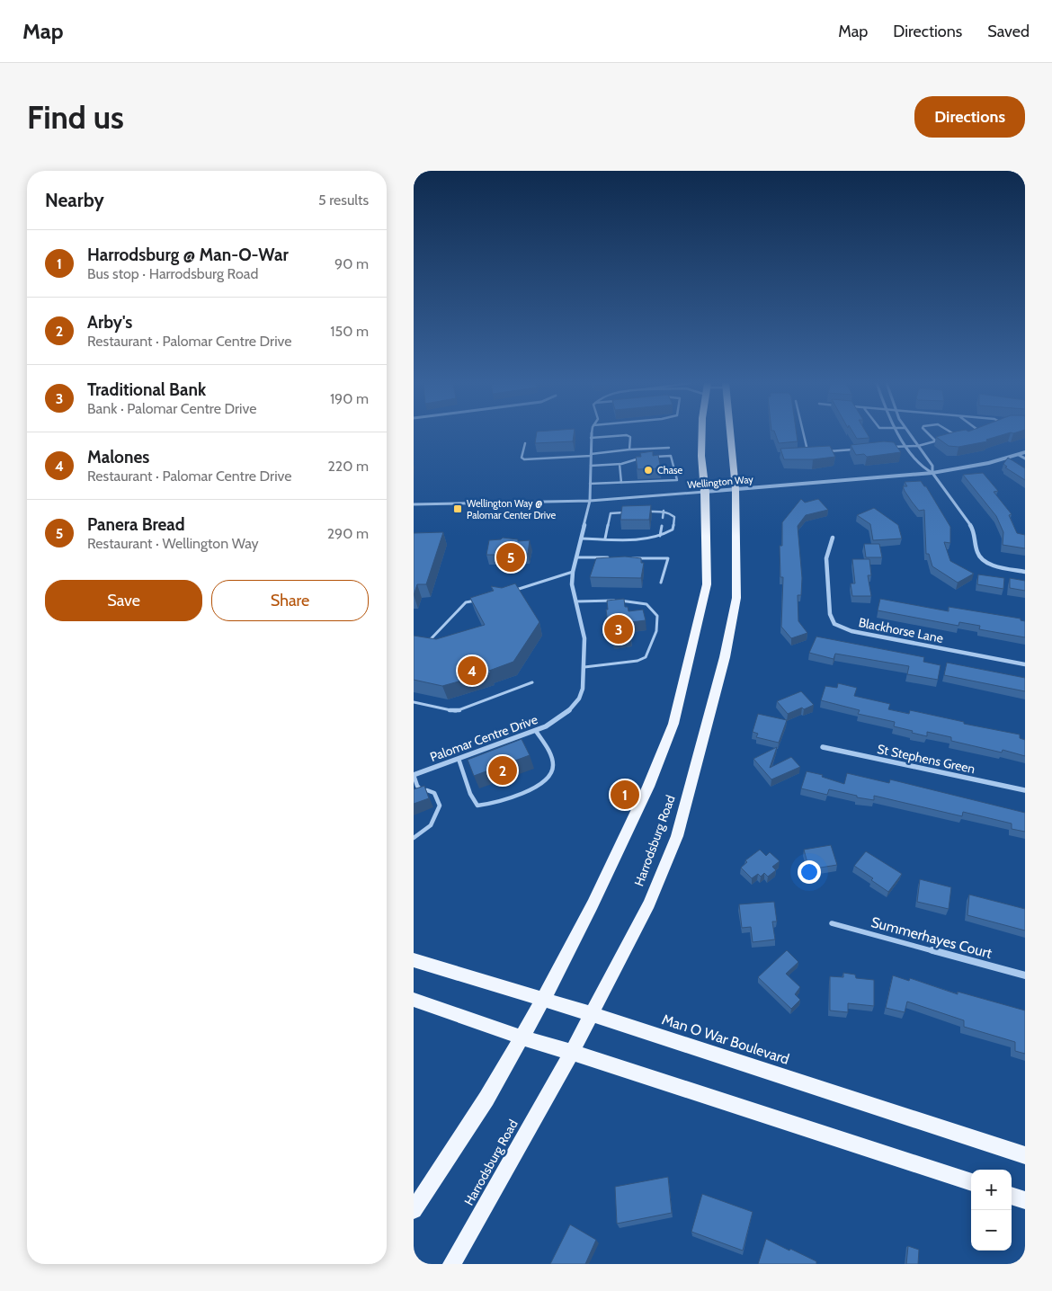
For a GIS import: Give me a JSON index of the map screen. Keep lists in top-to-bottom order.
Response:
{
  "streets": {
    "main road": ["Harrodsburg Road", "Man O War Boulevard"],
    "street": [
      "Wellington Way",
      "Blackhorse Lane",
      "Palomar Centre Drive",
      "St Stephens Green",
      "Summerhayes Court"
    ]
  },
  "crossings": [
    ["Wellington Way", "Palomar Centre Drive"],
    ["Wellington Way", "Harrodsburg Road"],
    ["Harrodsburg Road", "Man O War Boulevard"]
  ],
  "places": {
    "other": ["Chase"],
    "transit": ["Wellington Way @ Palomar Center Drive"]
  },
  "page": {
    "header": "Map",
    "nav": ["Map", "Directions", "Saved"],
    "buttons": [
      "Directions",
      ["Save", "Share"]
    ],
    "title": "Find us",
    "heading": ["Nearby", "5 results"],
    "list": [
      {
        "mark": "1",
        "name": "Harrodsburg @ Man-O-War",
        "note": "Bus stop · Harrodsburg Road",
        "value": "90 m"
      },
      {
        "mark": "2",
        "name": "Arby's",
        "note": "Restaurant · Palomar Centre Drive",
        "value": "150 m"
      },
      {
        "mark": "3",
        "name": "Traditional Bank",
        "note": "Bank · Palomar Centre Drive",
        "value": "190 m"
      },
      {
        "mark": "4",
        "name": "Malones",
        "note": "Restaurant · Palomar Centre Drive",
        "value": "220 m"
      },
      {
        "mark": "5",
        "name": "Panera Bread",
        "note": "Restaurant · Wellington Way",
        "value": "290 m"
      }
    ],
    "pins": [
      "5",
      "3",
      "4",
      "2",
      "1"
    ],
    "map_buttons": ["+", "−"]
  }
}
